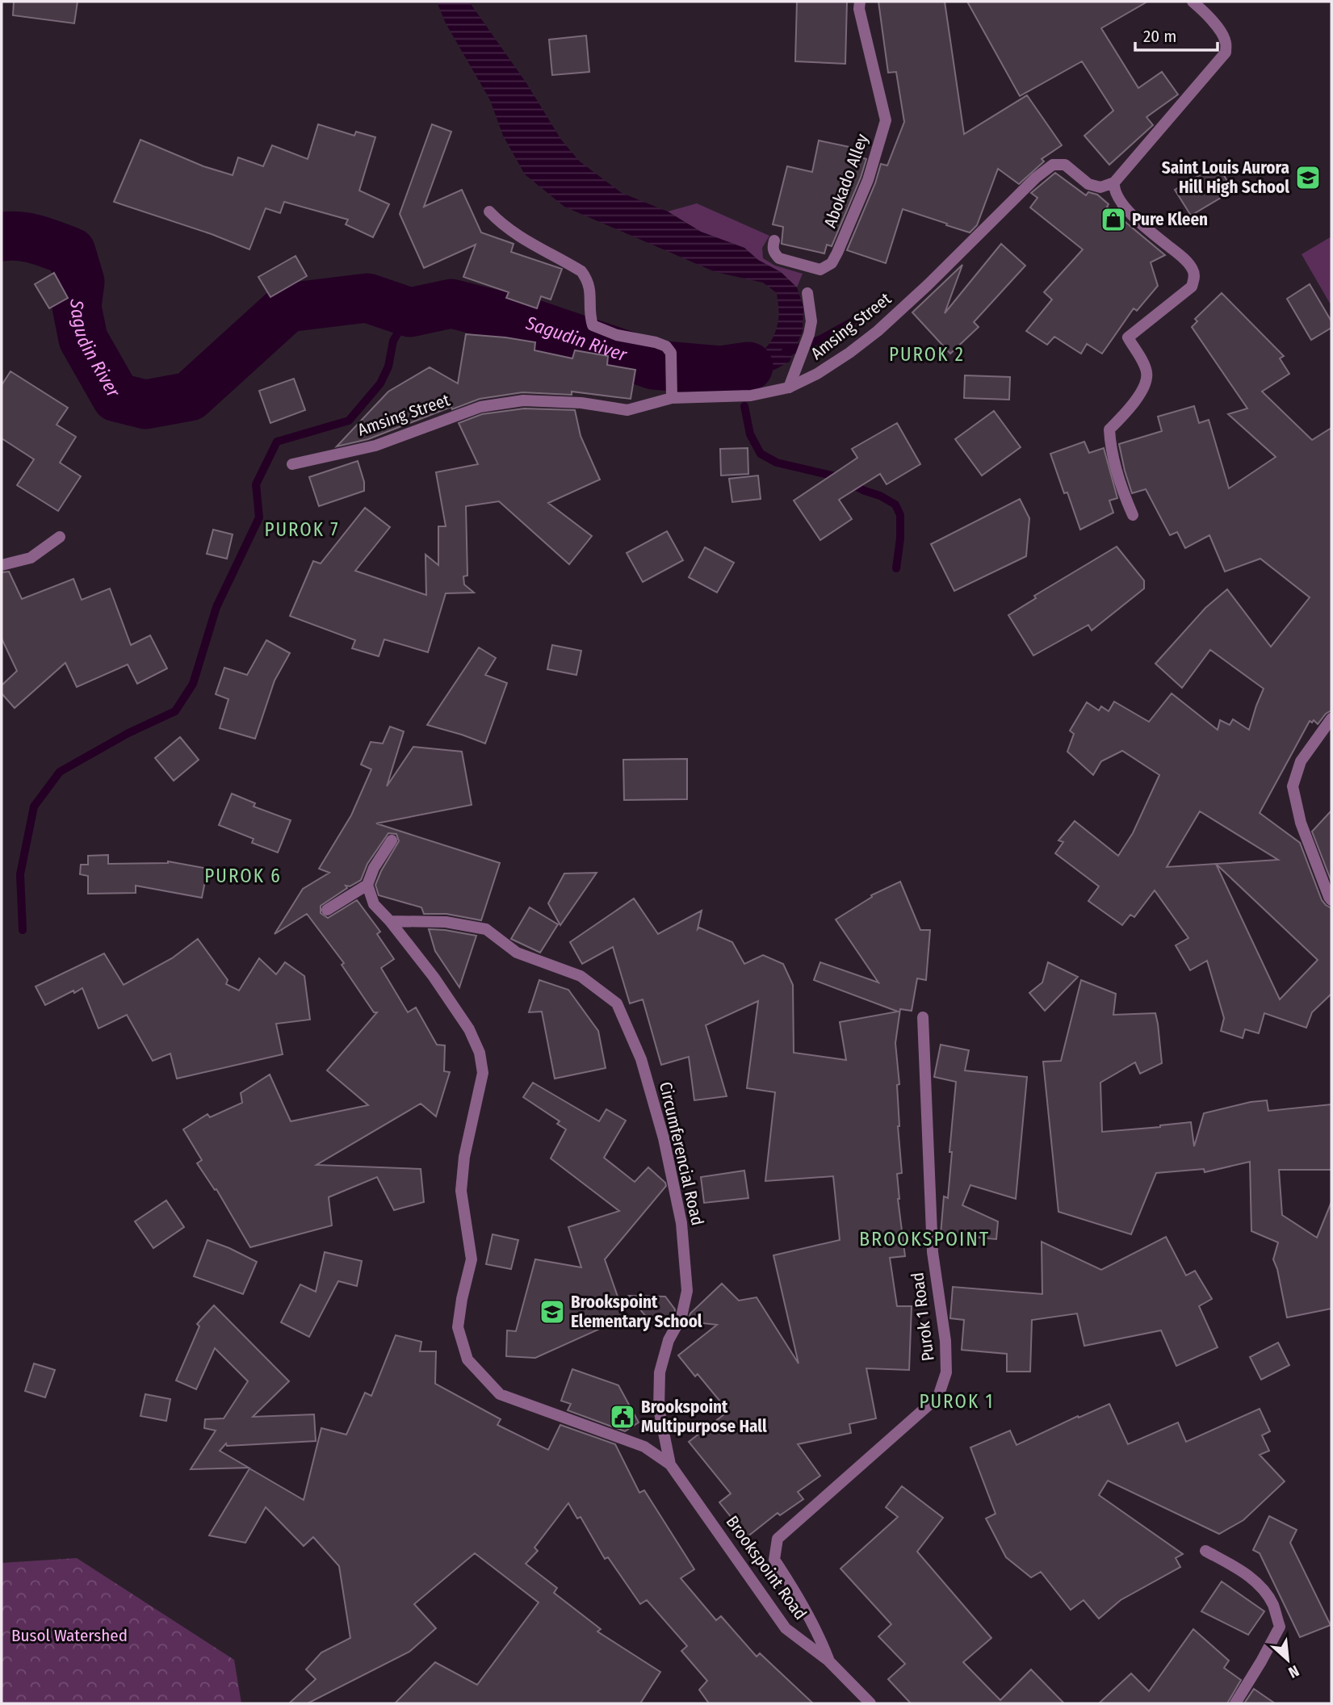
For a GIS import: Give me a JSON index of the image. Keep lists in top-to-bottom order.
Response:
{
  "streets": {
    "street": [
      "Abokado Alley",
      "Amsing Street",
      "Circumferencial Road",
      "Purok 1 Road",
      "Brookspoint Road"
    ]
  },
  "crossings": [
    ["Circumferencial Road", "Brookspoint Road"],
    ["Purok 1 Road", "Brookspoint Road"]
  ],
  "districts": [
    "PUROK 2",
    "PUROK 7",
    "PUROK 6",
    "BROOKSPOINT",
    "PUROK 1"
  ],
  "water": ["Sagudin River"],
  "parks": ["Busol Watershed"],
  "places": {
    "school or university": ["Saint Louis Aurora Hill High School", "Brookspoint Elementary School"],
    "shop": ["Pure Kleen"],
    "public building": ["Brookspoint Multipurpose Hall"]
  },
  "scale_bar": "20 m",
  "north": "bottom right"
}
